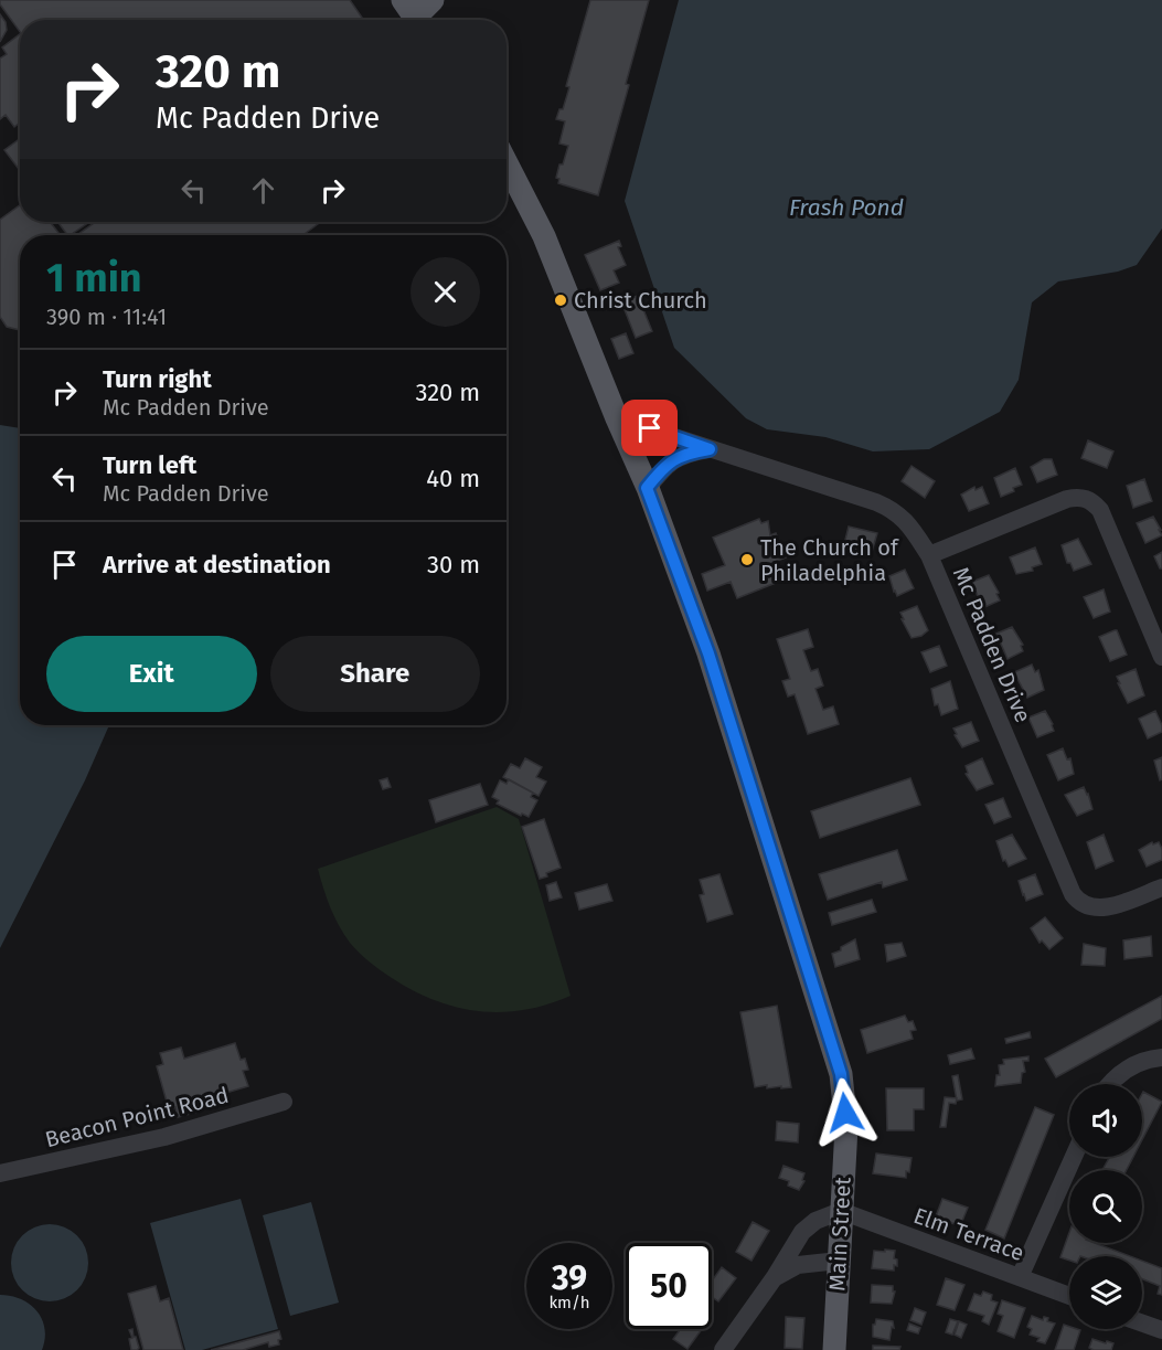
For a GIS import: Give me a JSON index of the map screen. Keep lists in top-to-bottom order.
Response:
{
  "streets": {
    "main road": ["Main Street"],
    "street": ["Mc Padden Drive", "Beacon Point Road", "Elm Terrace"]
  },
  "crossings": [
    ["Mc Padden Drive", "Main Street"],
    ["Main Street", "Elm Terrace"]
  ],
  "water": ["Frash Pond"],
  "places": ["Christ Church", "The Church of Philadelphia"],
  "page": {
    "turn": ["320 m", "Mc Padden Drive"],
    "heading": ["1 min", "390 m · 11:41"],
    "list": [
      {
        "name": "Turn right",
        "note": "Mc Padden Drive",
        "value": "320 m"
      },
      {
        "name": "Turn left",
        "note": "Mc Padden Drive",
        "value": "40 m"
      },
      {
        "name": "Arrive at destination",
        "value": "30 m"
      }
    ],
    "buttons": ["Exit", "Share"],
    "speed": "39 km/h",
    "limit": "50"
  }
}
